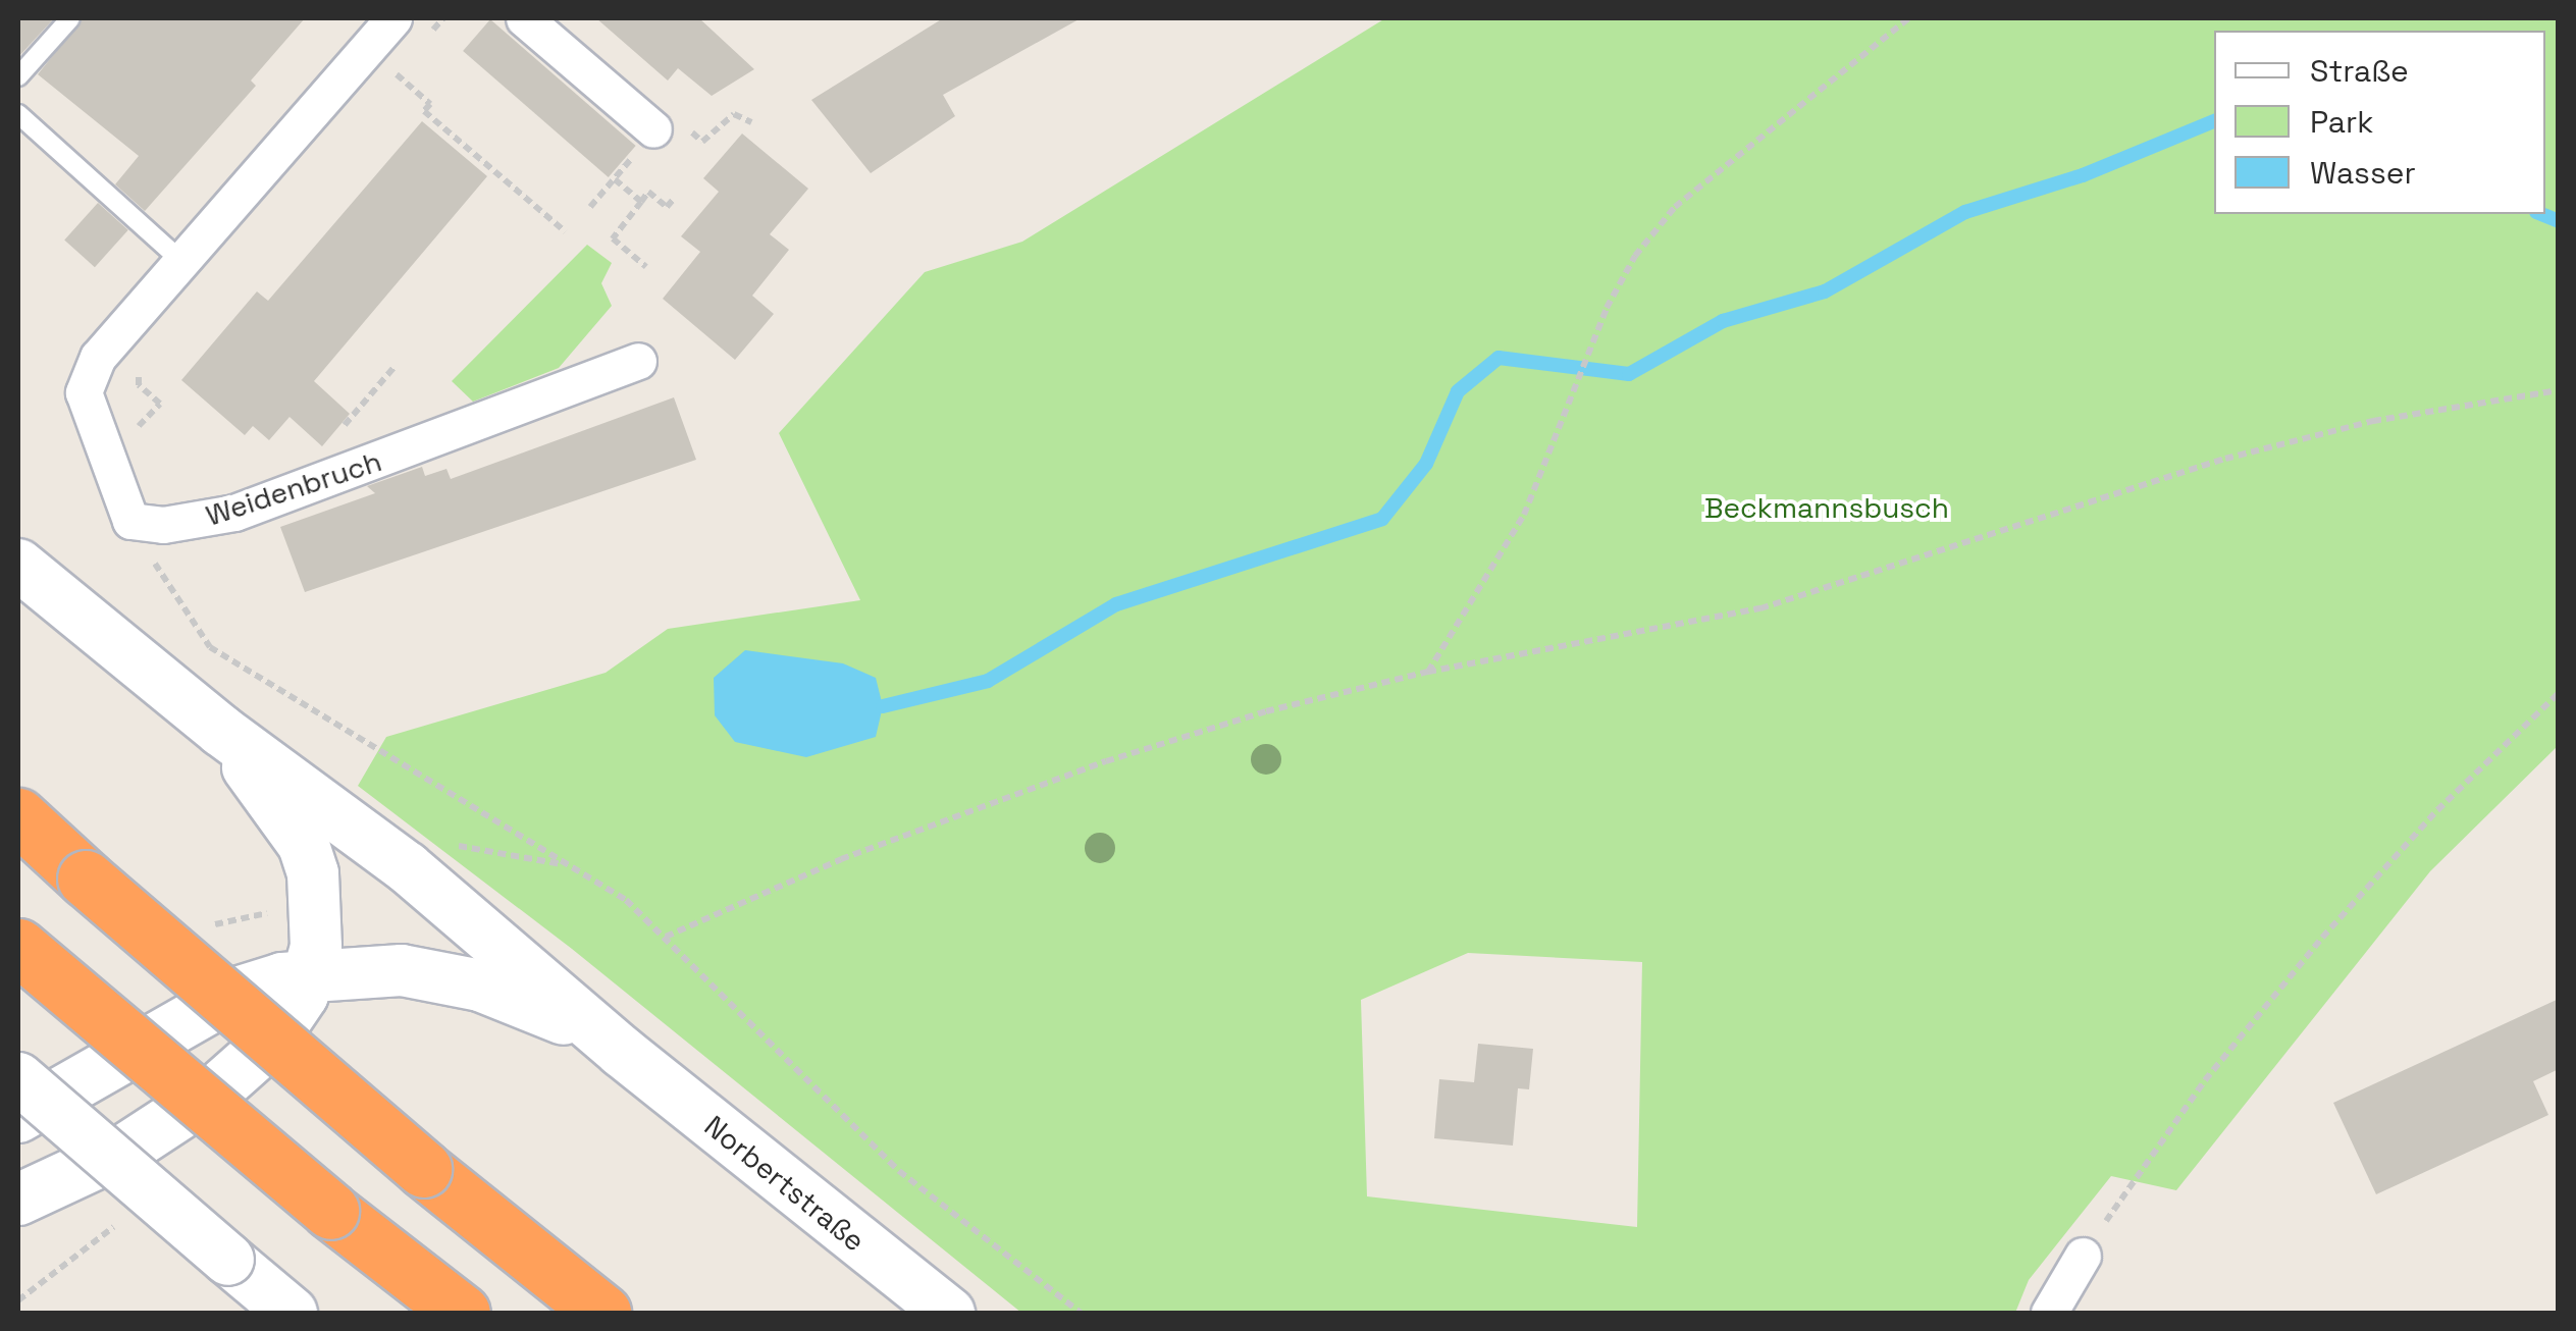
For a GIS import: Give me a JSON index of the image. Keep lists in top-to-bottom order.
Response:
{
  "streets": {
    "main road": ["Norbertstraße"],
    "street": ["Weidenbruch"]
  },
  "parks": ["Beckmannsbusch"],
  "legend": ["Straße", "Park", "Wasser"]
}
